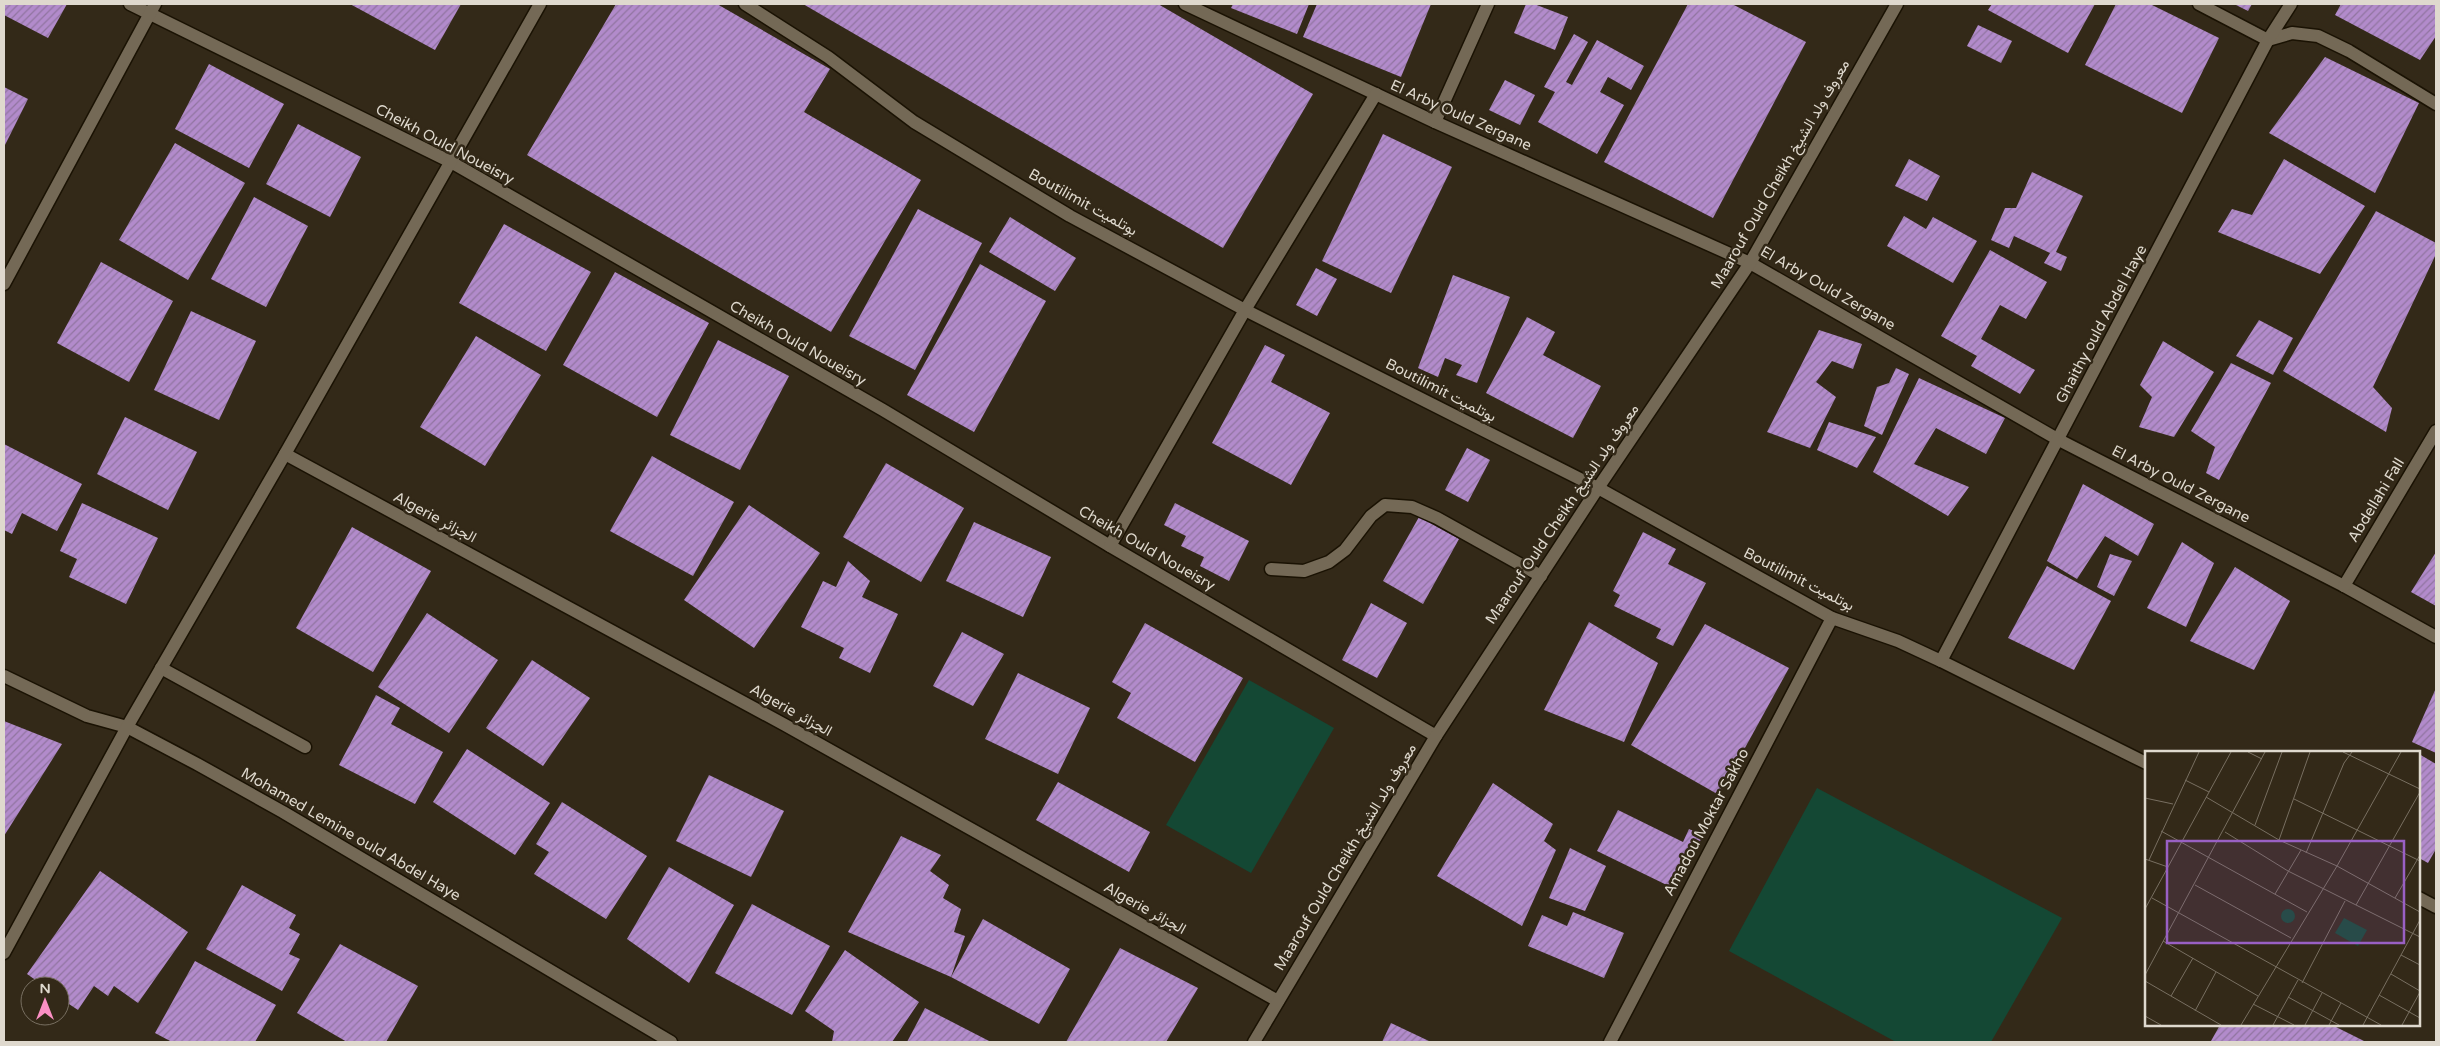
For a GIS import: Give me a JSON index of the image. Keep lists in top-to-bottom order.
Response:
{
  "streets": {
    "street": [
      "El Arby Ould Zergane",
      "Cheikh Ould Noueisry",
      "Maarouf Ould Cheikh معروف ولد الشيخ",
      "Boutilimit بوتلميت",
      "Ghaithy ould Abdel Haye",
      "Abdellahi Fall",
      "Algerie الجزائر",
      "Amadou Moktar Sakho",
      "Mohamed Lemine ould Abdel Haye"
    ]
  },
  "crossings": [
    ["El Arby Ould Zergane", "Maarouf Ould Cheikh معروف ولد الشيخ"],
    ["El Arby Ould Zergane", "Ghaithy ould Abdel Haye"],
    ["El Arby Ould Zergane", "Abdellahi Fall"],
    ["Cheikh Ould Noueisry", "Maarouf Ould Cheikh معروف ولد الشيخ"],
    ["Maarouf Ould Cheikh معروف ولد الشيخ", "Boutilimit بوتلميت"],
    ["Maarouf Ould Cheikh معروف ولد الشيخ", "Algerie الجزائر"],
    ["Boutilimit بوتلميت", "Ghaithy ould Abdel Haye"],
    ["Boutilimit بوتلميت", "Amadou Moktar Sakho"]
  ],
  "north": "top"
}
